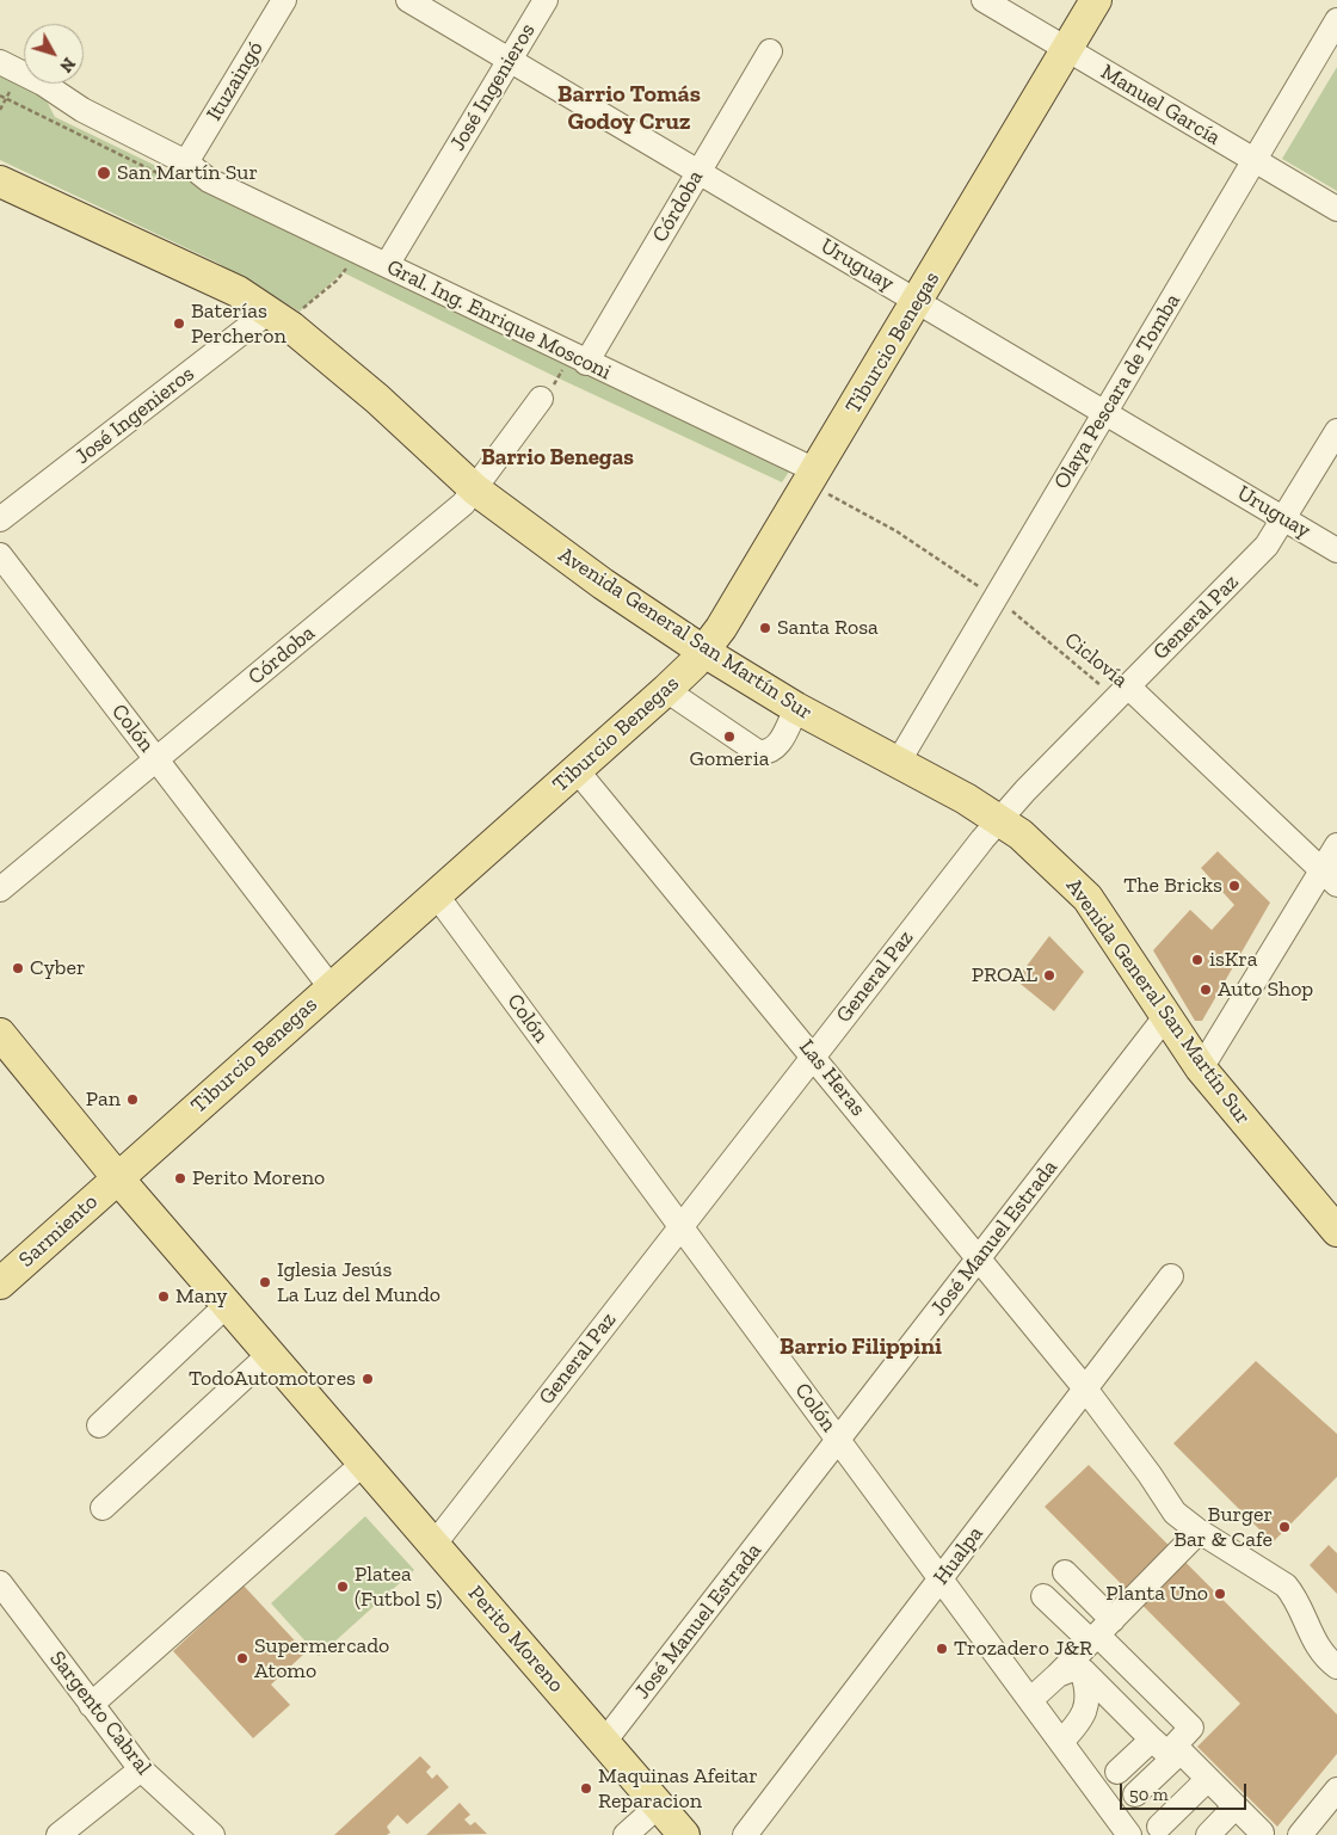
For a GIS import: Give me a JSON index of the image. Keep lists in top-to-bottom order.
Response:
{
  "streets": {
    "main road": [
      "Tiburcio Benegas",
      "Avenida General San Martín Sur",
      "Sarmiento",
      "Perito Moreno"
    ],
    "street": [
      "Ituzaingó",
      "José Ingenieros",
      "Manuel García",
      "Córdoba",
      "Uruguay",
      "Gral. Ing. Enrique Mosconi",
      "Olaya Pescara de Tomba",
      "General Paz",
      "Colón",
      "Las Heras",
      "José Manuel Estrada",
      "Hualpa",
      "Sargento Cabral"
    ],
    "path": ["Ciclovía"]
  },
  "crossings": [
    ["Ituzaingó", "Gral. Ing. Enrique Mosconi"],
    ["José Ingenieros", "Uruguay"],
    ["José Ingenieros", "Gral. Ing. Enrique Mosconi"],
    ["José Ingenieros", "Avenida General San Martín Sur"],
    ["Manuel García", "Tiburcio Benegas"],
    ["Manuel García", "Olaya Pescara de Tomba"],
    ["Córdoba", "Uruguay"],
    ["Córdoba", "Gral. Ing. Enrique Mosconi"],
    ["Córdoba", "Avenida General San Martín Sur"],
    ["Córdoba", "Colón"],
    ["Uruguay", "Tiburcio Benegas"],
    ["Uruguay", "Olaya Pescara de Tomba"],
    ["Uruguay", "General Paz"],
    ["Gral. Ing. Enrique Mosconi", "Tiburcio Benegas"],
    ["Gral. Ing. Enrique Mosconi", "Ciclovía"],
    ["Tiburcio Benegas", "Avenida General San Martín Sur"],
    ["Tiburcio Benegas", "Ciclovía"],
    ["Tiburcio Benegas", "Colón"],
    ["Tiburcio Benegas", "Las Heras"],
    ["Tiburcio Benegas", "Sarmiento"],
    ["Tiburcio Benegas", "Perito Moreno"],
    ["Olaya Pescara de Tomba", "Avenida General San Martín Sur"],
    ["Olaya Pescara de Tomba", "Ciclovía"],
    ["General Paz", "Avenida General San Martín Sur"],
    ["General Paz", "Ciclovía"],
    ["General Paz", "Colón"],
    ["General Paz", "Las Heras"],
    ["General Paz", "Perito Moreno"],
    ["Avenida General San Martín Sur", "José Manuel Estrada"],
    ["Colón", "José Manuel Estrada"],
    ["Colón", "Hualpa"],
    ["Las Heras", "José Manuel Estrada"],
    ["Las Heras", "Hualpa"],
    ["Sarmiento", "Perito Moreno"],
    ["José Manuel Estrada", "Perito Moreno"]
  ],
  "districts": ["Barrio Tomás Godoy Cruz", "Barrio Benegas", "Barrio Filippini"],
  "places": [
    "San Martín Sur",
    "Baterías Percheron",
    "Santa Rosa",
    "Gomeria",
    "The Bricks",
    "isKra",
    "Cyber",
    "PROAL",
    "Auto Shop",
    "Pan",
    "Perito Moreno",
    "Iglesia Jesús La Luz del Mundo",
    "Many",
    "TodoAutomotores",
    "Burger Bar & Cafe",
    "Platea (Futbol 5)",
    "Planta Uno",
    "Trozadero J&R",
    "Supermercado Atomo",
    "Maquinas Afeitar Reparacion"
  ],
  "scale_bar": "50 m",
  "north": "bottom right"
}
